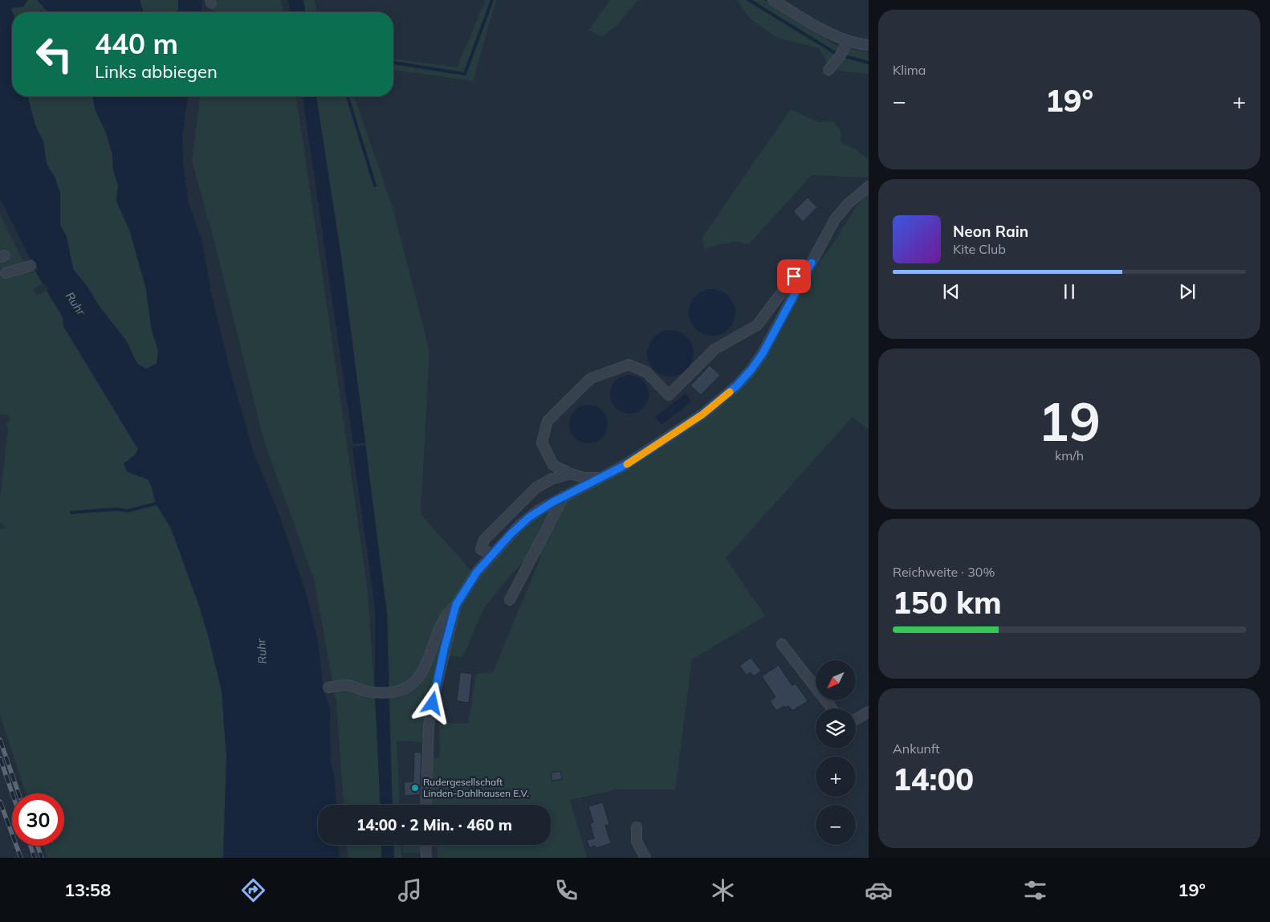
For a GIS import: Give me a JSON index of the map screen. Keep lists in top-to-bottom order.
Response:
{
  "water": ["Ruhr"],
  "places": ["Rudergesellschaft Linden-Dahlhausen E.V."],
  "north": "bottom left",
  "page": {
    "tile": [
      "Klima",
      ["19", "km/h"],
      ["Reichweite · 30%", "150 km"],
      ["Ankunft", "14:00"]
    ],
    "turn": ["440 m", "Links abbiegen"],
    "heat": ["−", "19°", "+"],
    "song": ["Neon Rain", "Kite Club"],
    "map_buttons": ["+", "−"],
    "limit": "30",
    "trip": "14:00 · 2 Min. · 460 m",
    "tabs": ["13:58", "19°"]
  }
}
